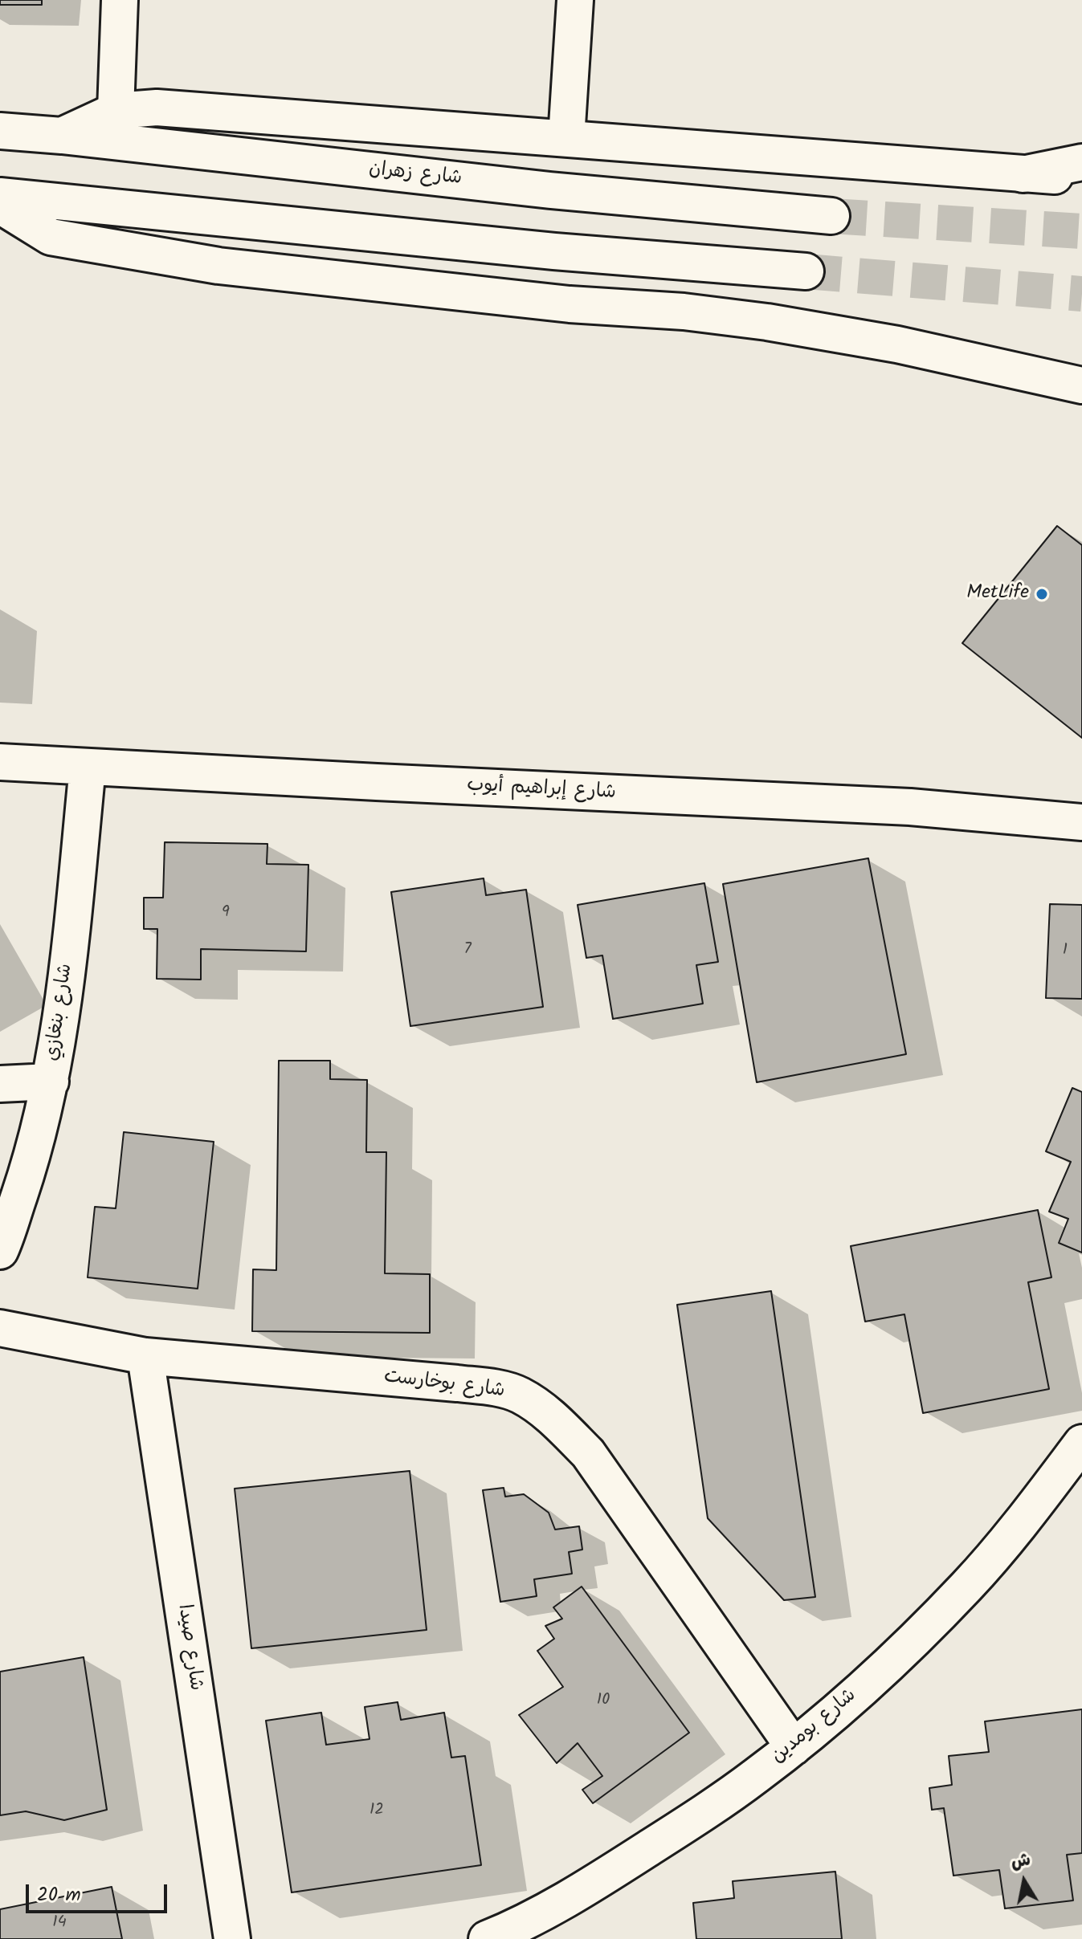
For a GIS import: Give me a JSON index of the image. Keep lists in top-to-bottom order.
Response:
{
  "streets": {
    "main road": [
      "شارع زهران",
      "شارع إبراهيم أيوب",
      "شارع بنغازي",
      "شارع بوخارست",
      "شارع صيدا",
      "شارع بومدين"
    ]
  },
  "crossings": [
    ["شارع إبراهيم أيوب", "شارع بنغازي"],
    ["شارع بوخارست", "شارع صيدا"],
    ["شارع بوخارست", "شارع بومدين"]
  ],
  "places": ["MetLife"],
  "house_numbers": [
    "9",
    "7",
    "1",
    "10",
    "12",
    "14"
  ],
  "scale_bar": "20 m",
  "north": "top"
}
